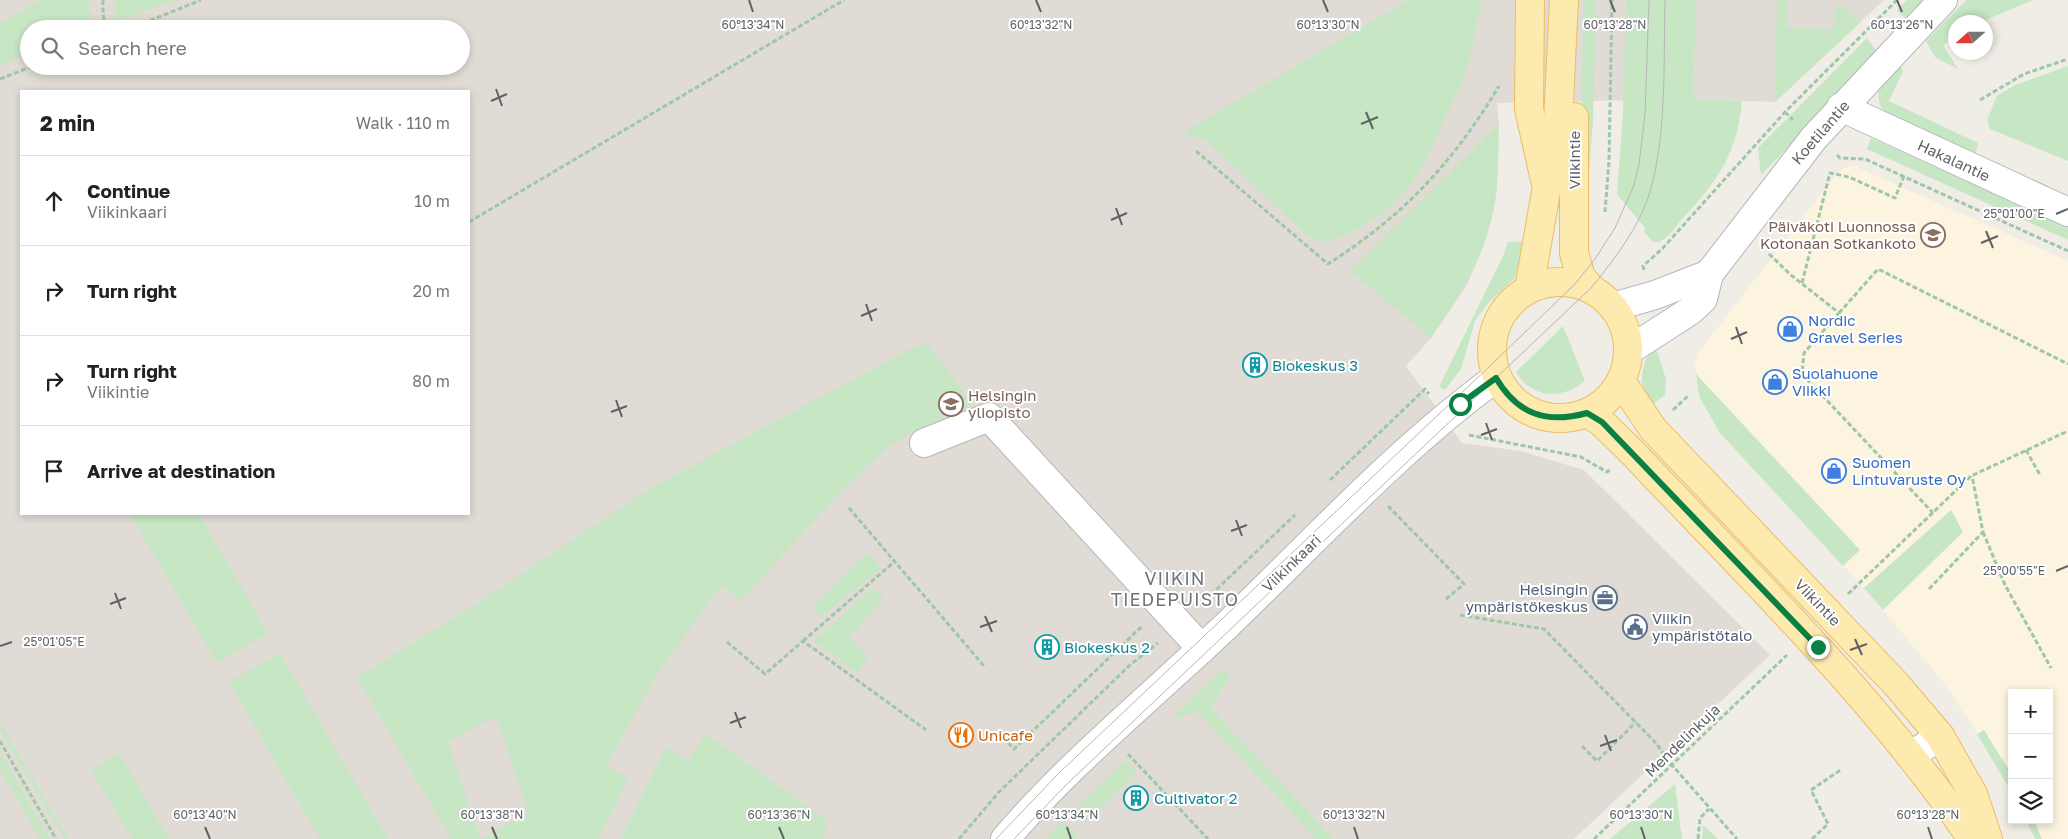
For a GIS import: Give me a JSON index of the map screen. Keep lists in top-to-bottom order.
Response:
{
  "streets": {
    "main road": ["Viikintie"],
    "street": ["Koetilantie", "Hakalantie", "Viikinkaari"],
    "path": ["Mendelinkuja"]
  },
  "crossings": [
    ["Koetilantie", "Viikintie"],
    ["Koetilantie", "Hakalantie"],
    ["Koetilantie", "Viikinkaari"],
    ["Viikintie", "Viikinkaari"]
  ],
  "districts": ["VIIKIN TIEDEPUISTO"],
  "places": {
    "school or university": ["Päiväkoti Luonnossa Kotonaan Sotkankoto", "Helsingin yliopisto"],
    "shop": ["Nordic Gravel Series", "Suolahuone Viikki", "Suomen Lintuvaruste Oy"],
    "building": ["Biokeskus 3", "Biokeskus 2", "Cultivator 2"],
    "office": ["Helsingin ympäristökeskus"],
    "public building": ["Viikin ympäristötalo"],
    "restaurant": ["Unicafe"]
  },
  "north": "left",
  "page": {
    "search": "Search here",
    "heading": ["2 min", "Walk · 110 m"],
    "list": [
      ["Continue", "Viikinkaari", "10 m"],
      ["Turn right", "20 m"],
      ["Turn right", "Viikintie", "80 m"],
      "Arrive at destination"
    ],
    "map_buttons": ["+", "−"]
  },
  "coordinates": [
    "60°13'34\"N",
    "60°13'32\"N",
    "60°13'30\"N",
    "60°13'28\"N",
    "60°13'26\"N",
    "25°01'00\"E",
    "25°00'55\"E",
    "25°01'05\"E",
    "60°13'40\"N",
    "60°13'38\"N",
    "60°13'36\"N"
  ]
}
